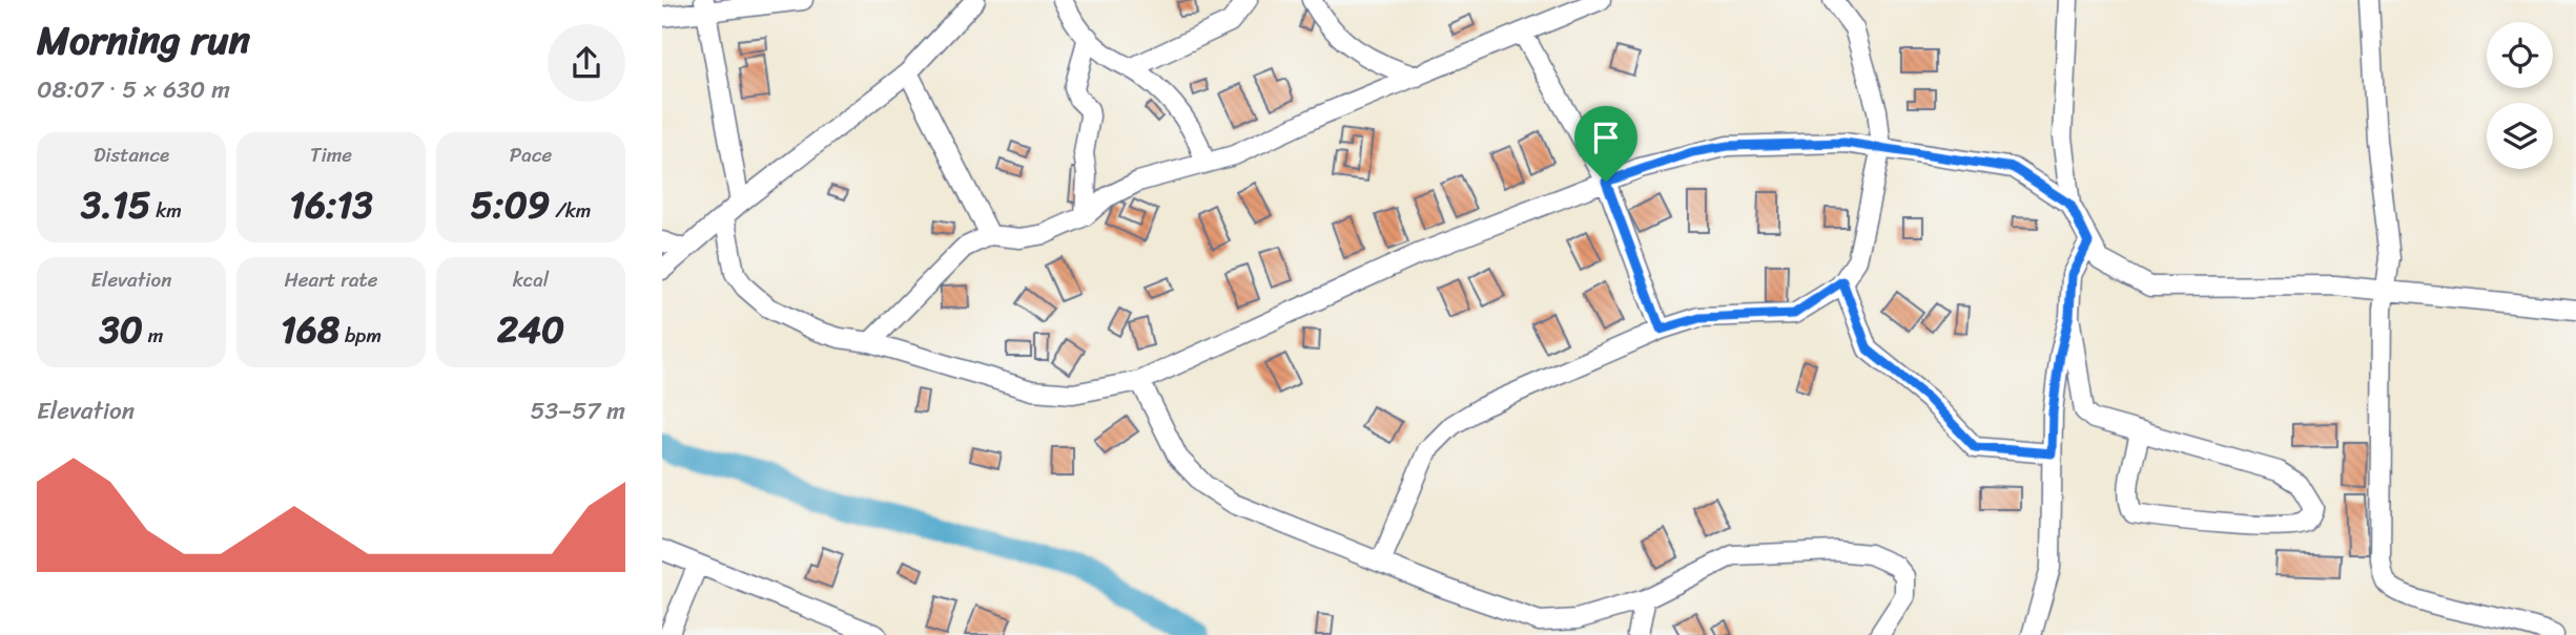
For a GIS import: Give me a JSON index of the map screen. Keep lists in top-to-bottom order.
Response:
{
  "page": {
    "heading": ["Morning run", "08:07 · 5 × 630 m"],
    "stats": [
      ["Distance", "3.15 km"],
      ["Time", "16:13"],
      ["Pace", "5:09 /km"],
      ["Elevation", "30 m"],
      ["Heart rate", "168 bpm"],
      ["kcal", "240"]
    ],
    "chart": ["Elevation", "53–57 m"]
  }
}
